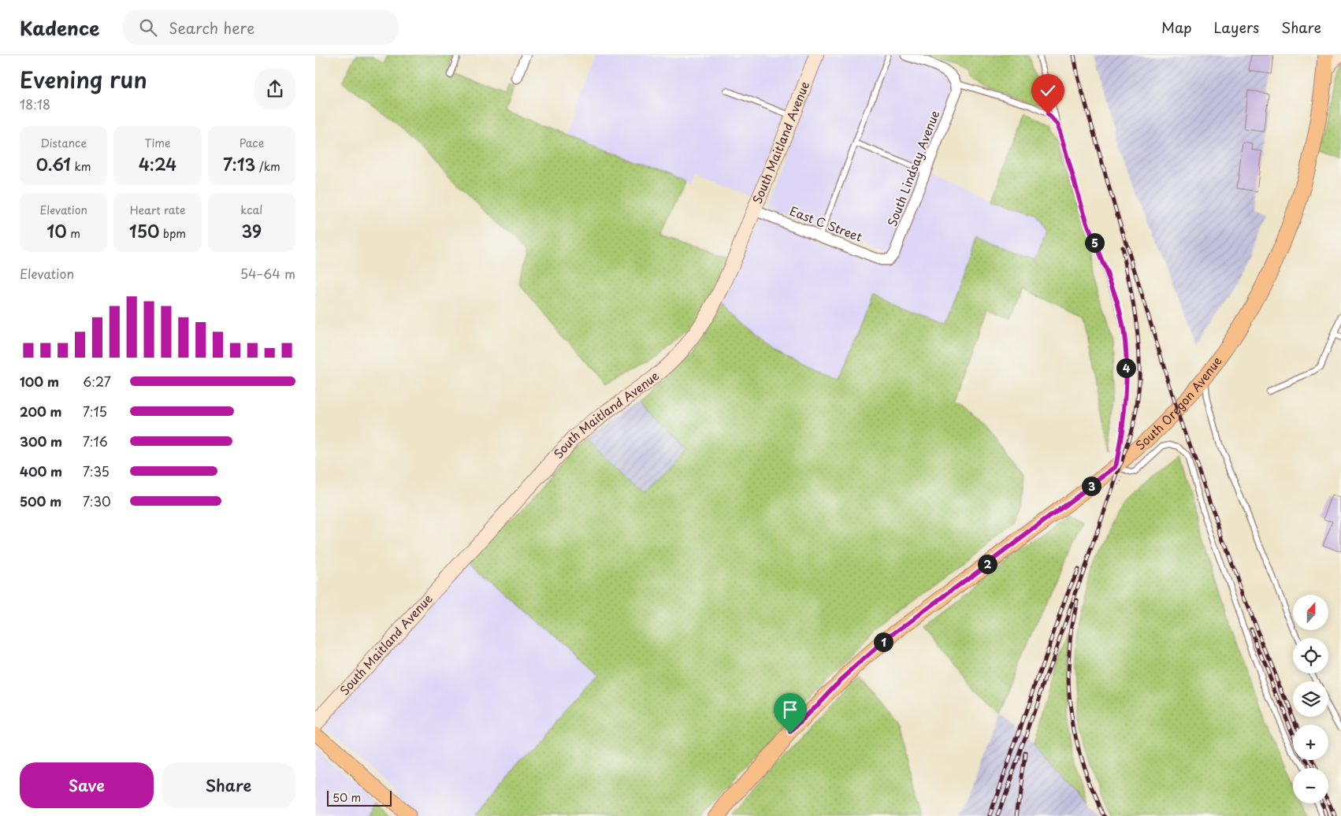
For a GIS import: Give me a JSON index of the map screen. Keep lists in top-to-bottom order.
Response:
{
  "streets": {
    "main road": ["South Oregon Avenue"],
    "street": ["South Maitland Avenue", "South Lindsay Avenue", "East C Street"]
  },
  "crossings": [
    ["South Maitland Avenue", "East C Street"],
    ["South Lindsay Avenue", "East C Street"]
  ],
  "scale_bar": "50 m",
  "north": "top",
  "page": {
    "header": "Kadence",
    "search": "Search here",
    "nav": ["Map", "Layers", "Share"],
    "heading": ["Evening run", "18:18"],
    "stats": [
      ["Distance", "0.61 km"],
      ["Time", "4:24"],
      ["Pace", "7:13 /km"],
      ["Elevation", "10 m"],
      ["Heart rate", "150 bpm"],
      ["kcal", "39"]
    ],
    "pins": [
      "5",
      "4",
      "3",
      "2",
      "1"
    ],
    "chart": ["Elevation", "54–64 m"],
    "list": [
      {
        "name": "100 m",
        "note": "6:27"
      },
      {
        "name": "200 m",
        "note": "7:15"
      },
      {
        "name": "300 m",
        "note": "7:16"
      },
      {
        "name": "400 m",
        "note": "7:35"
      },
      {
        "name": "500 m",
        "note": "7:30"
      }
    ],
    "map_buttons": ["+", "−"],
    "buttons": ["Save", "Share"],
    "scale": "50 m"
  }
}
